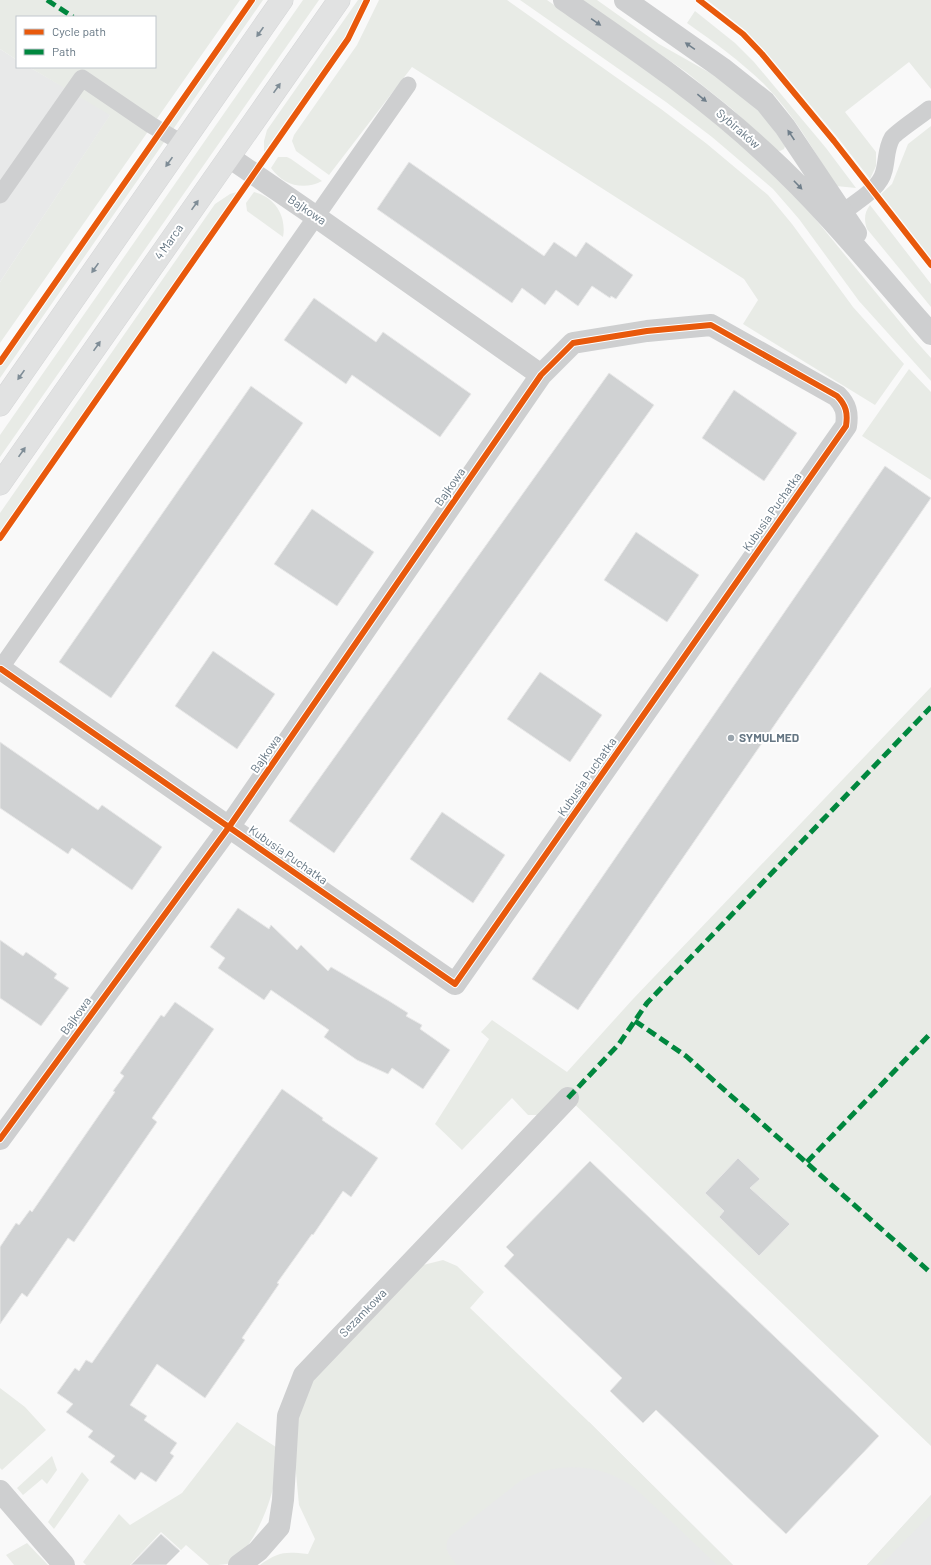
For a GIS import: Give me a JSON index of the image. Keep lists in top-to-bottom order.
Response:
{
  "streets": {
    "main road": ["4 Marca"],
    "street": [
      "Sybiraków",
      "Bajkowa",
      "Kubusia Puchatka",
      "Sezamkowa"
    ]
  },
  "crossings": [
    ["Bajkowa", "4 Marca"],
    ["Bajkowa", "Kubusia Puchatka"]
  ],
  "places": ["SYMULMED"],
  "legend": ["Cycle path", "Path"]
}
